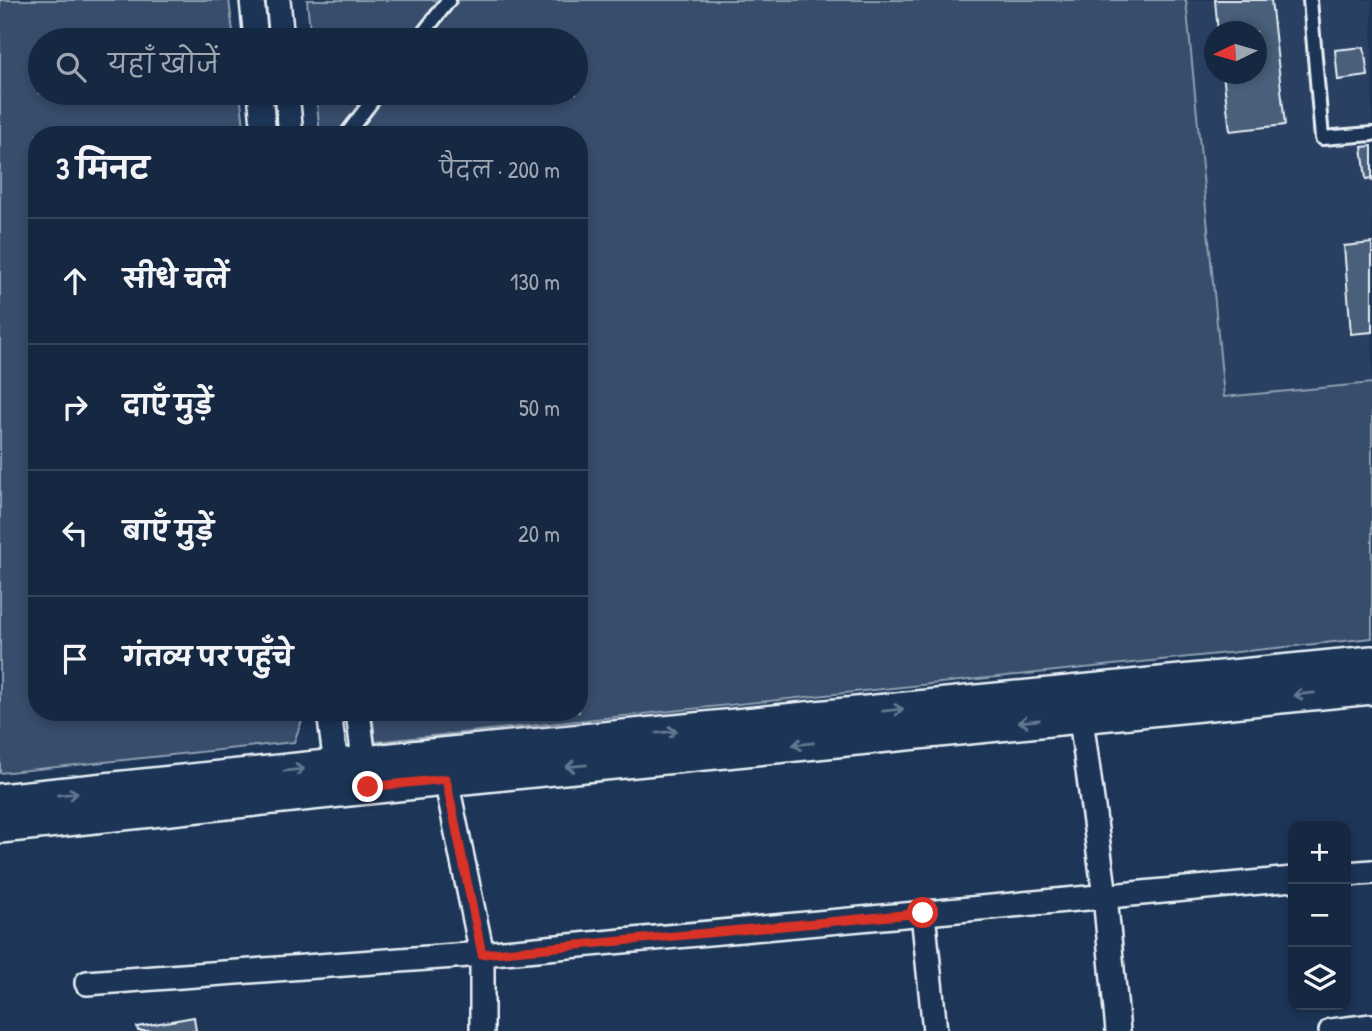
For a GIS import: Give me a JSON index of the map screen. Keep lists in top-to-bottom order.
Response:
{
  "north": "left",
  "page": {
    "search": "यहाँ खोजें",
    "heading": ["3 मिनट", "पैदल · 200 m"],
    "list": [
      ["सीधे चलें", "130 m"],
      ["दाएँ मुड़ें", "50 m"],
      ["बाएँ मुड़ें", "20 m"],
      "गंतव्य पर पहुँचे"
    ],
    "map_buttons": ["+", "−"]
  }
}
